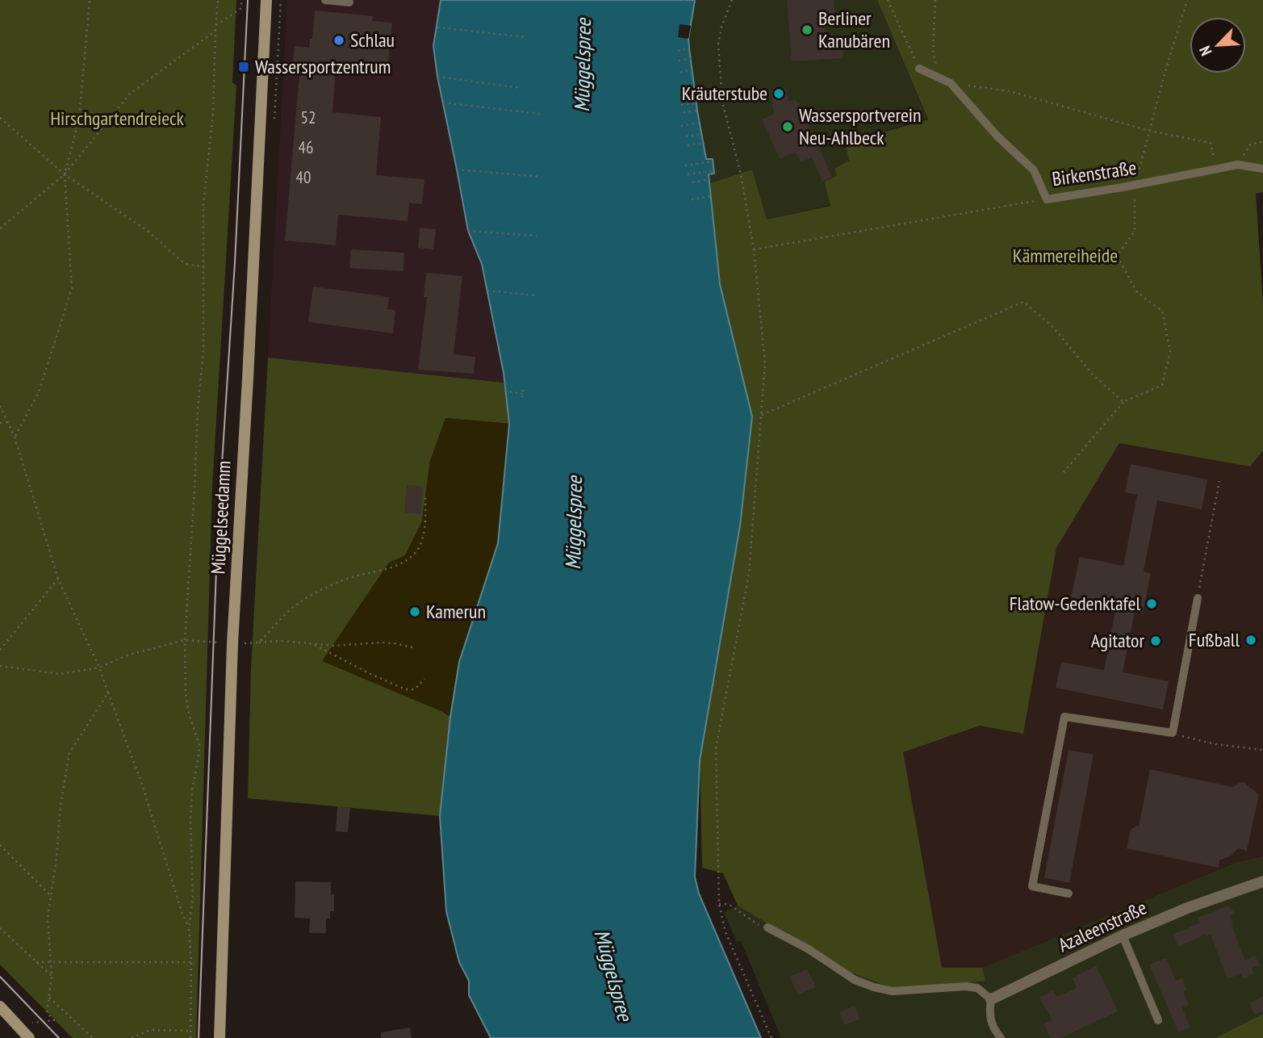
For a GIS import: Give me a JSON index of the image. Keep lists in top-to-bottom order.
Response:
{
  "streets": {
    "main road": ["Müggelseedamm"],
    "street": ["Azaleenstraße"],
    "lane": ["Birkenstraße"]
  },
  "water": ["Müggelspree"],
  "parks": ["Hirschgartendreieck", "Kämmereiheide"],
  "places": {
    "other": [
      "Berliner Kanubären",
      "Schlau",
      "Kräuterstube",
      "Wassersportverein Neu-Ahlbeck",
      "Flatow-Gedenktafel",
      "Kamerun",
      "Fußball",
      "Agitator"
    ],
    "transit": ["Wassersportzentrum"]
  },
  "house_numbers": ["52", "46", "40"],
  "north": "bottom left"
}
